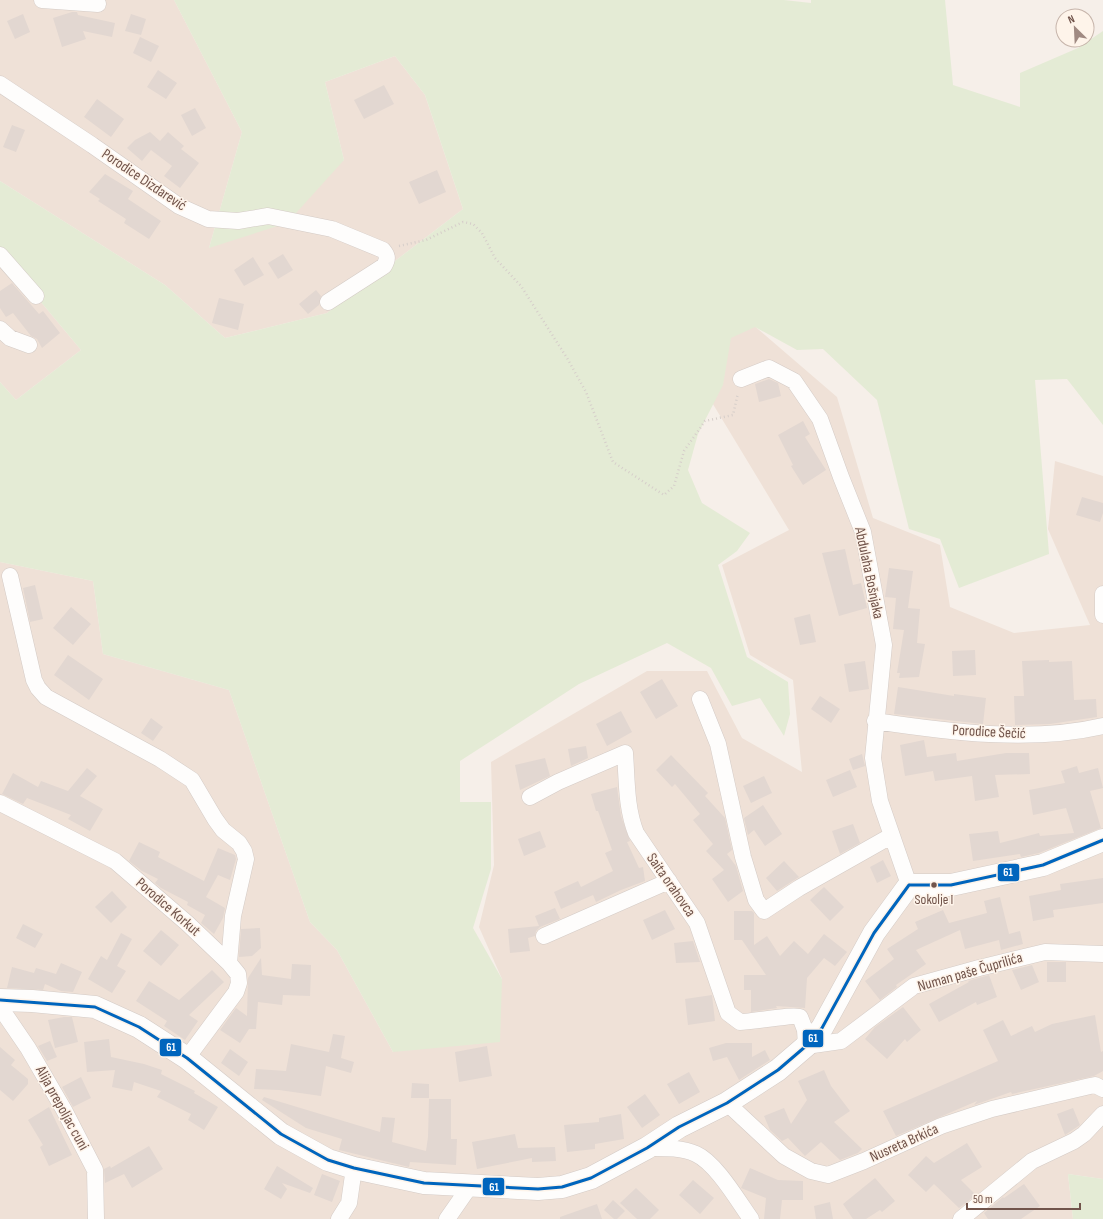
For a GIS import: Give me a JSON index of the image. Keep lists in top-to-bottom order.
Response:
{
  "streets": {
    "street": [
      "Porodice Dizdarević",
      "Abdulaha Bošnjaka",
      "Porodice Šečić",
      "Saita orahovca",
      "Porodice Korkut",
      "Numan paše Čuprilića",
      "Alija prepoljac cuni",
      "Nusreta Brkića"
    ]
  },
  "crossings": [
    ["Abdulaha Bošnjaka", "Porodice Šečić"],
    ["Saita orahovca", "Numan paše Čuprilića"]
  ],
  "places": ["Sokolje I"],
  "lines": ["transit line 61"],
  "scale_bar": "50 m",
  "north": "top left"
}
